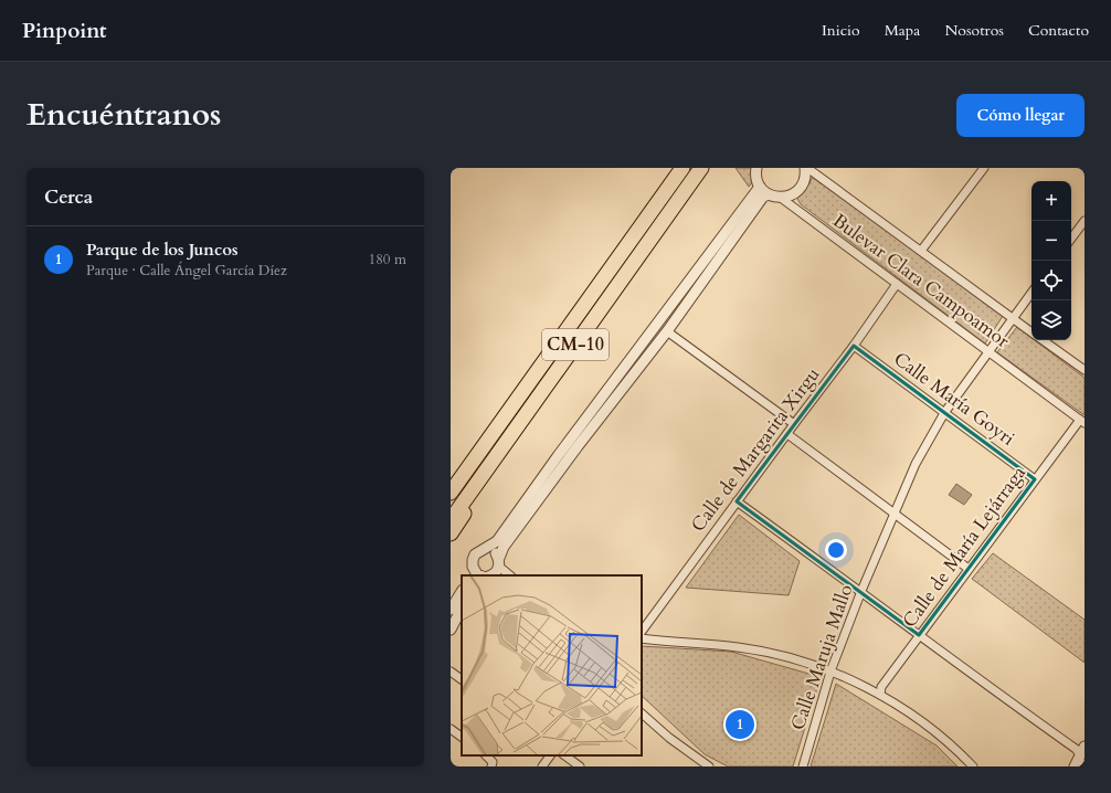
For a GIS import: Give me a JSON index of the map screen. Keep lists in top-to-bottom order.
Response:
{
  "streets": {
    "highway": ["CM-10"],
    "street": [
      "Bulevar Clara Campoamor",
      "Calle María Goyri",
      "Calle de Margarita Xirgu",
      "Calle de María Lejárraga",
      "Calle Maruja Mallo"
    ]
  },
  "crossings": [
    ["Bulevar Clara Campoamor", "Calle de Margarita Xirgu"],
    ["Bulevar Clara Campoamor", "Calle de María Lejárraga"],
    ["Bulevar Clara Campoamor", "Calle Maruja Mallo"],
    ["Calle María Goyri", "Calle de Margarita Xirgu"],
    ["Calle María Goyri", "Calle de María Lejárraga"],
    ["Calle María Goyri", "Calle Maruja Mallo"]
  ],
  "page": {
    "header": "Pinpoint",
    "nav": [
      "Inicio",
      "Mapa",
      "Nosotros",
      "Contacto"
    ],
    "title": "Encuéntranos",
    "buttons": "Cómo llegar",
    "heading": "Cerca",
    "map_buttons": ["+", "−"],
    "list": [
      {
        "mark": "1",
        "name": "Parque de los Juncos",
        "note": "Parque · Calle Ángel García Díez",
        "value": "180 m"
      }
    ],
    "pins": "1"
  }
}
